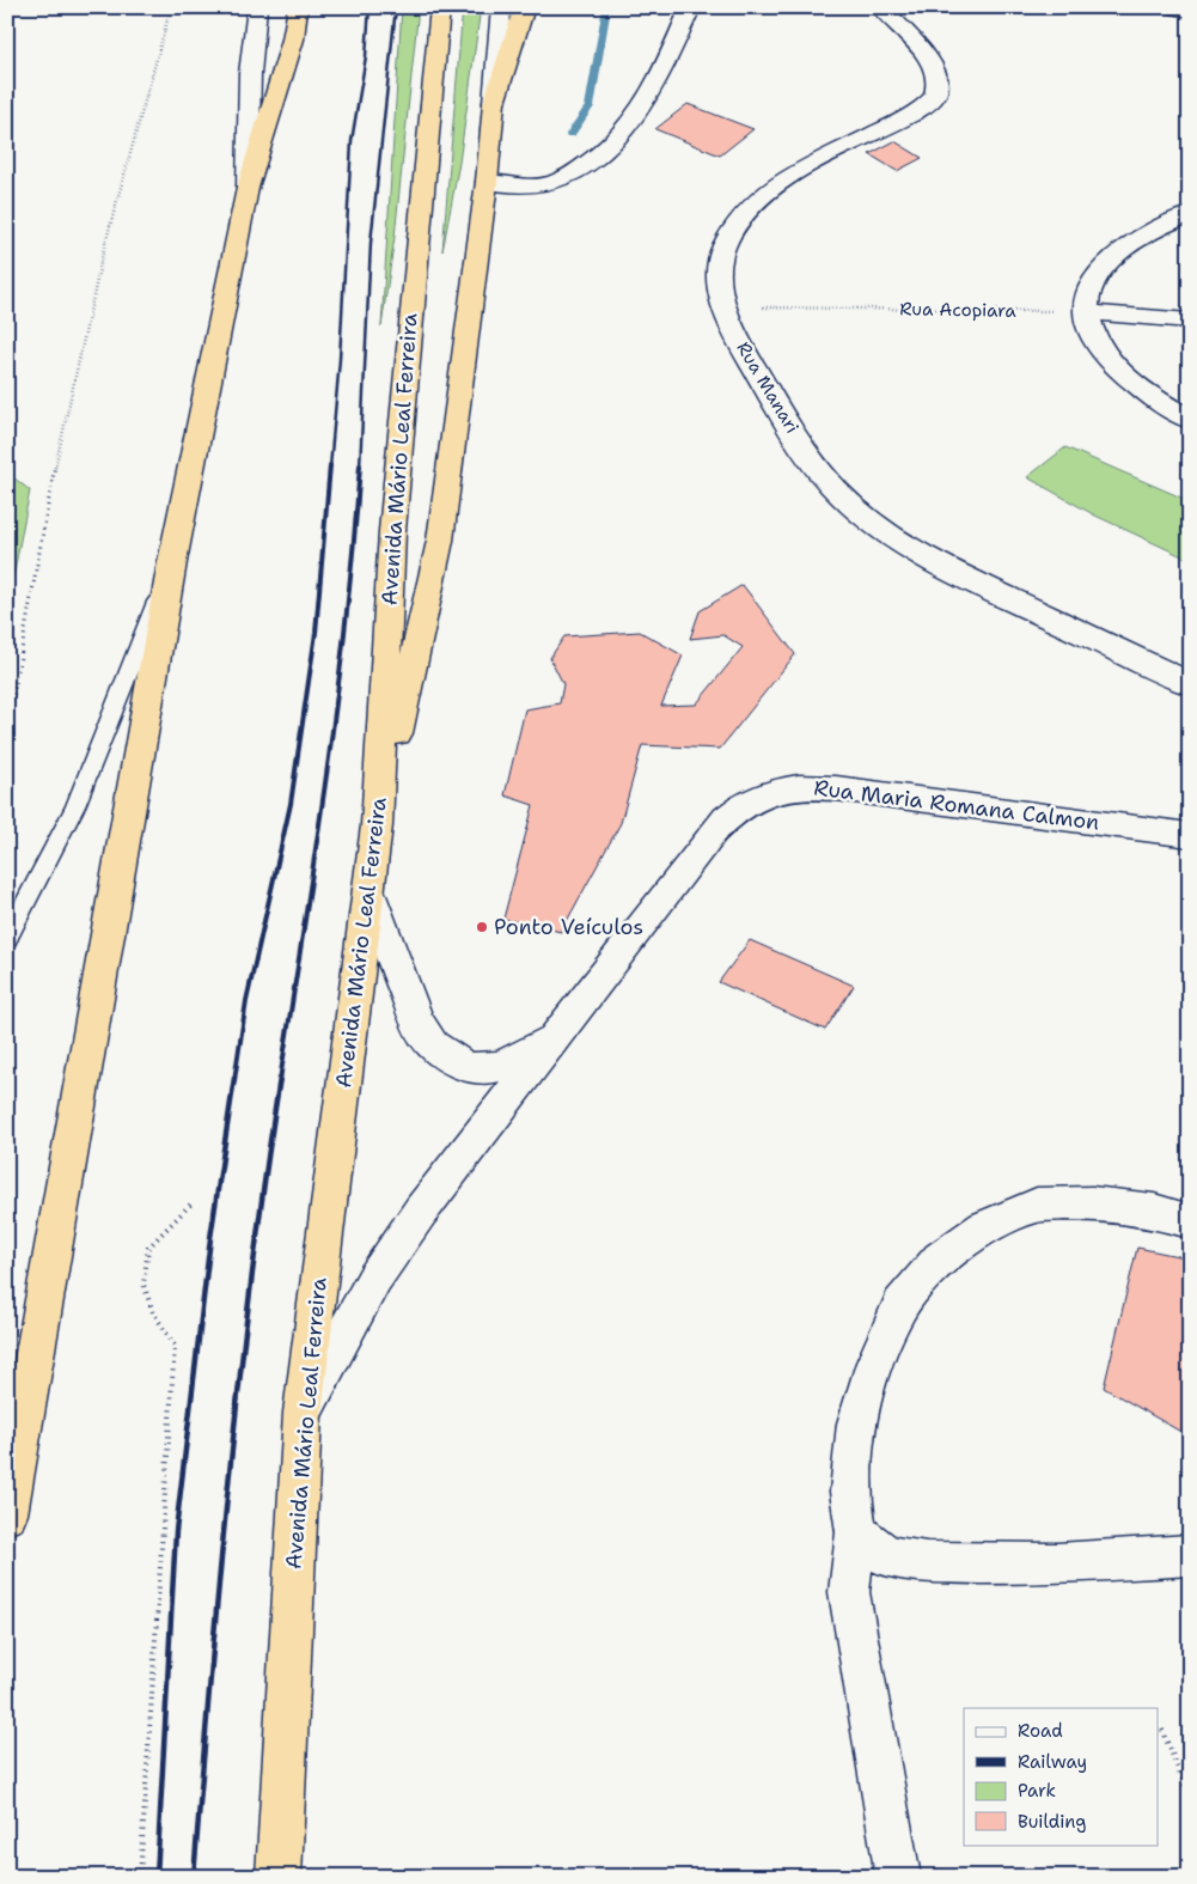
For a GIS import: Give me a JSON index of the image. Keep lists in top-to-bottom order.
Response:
{
  "streets": {
    "highway": ["Avenida Mário Leal Ferreira"],
    "street": ["Rua Manari", "Rua Maria Romana Calmon"],
    "path": ["Rua Acopiara"]
  },
  "crossings": [
    ["Rua Acopiara", "Rua Manari"],
    ["Avenida Mário Leal Ferreira", "Rua Maria Romana Calmon"]
  ],
  "places": ["Ponto Veículos"],
  "legend": [
    "Road",
    "Railway",
    "Park",
    "Building"
  ]
}
